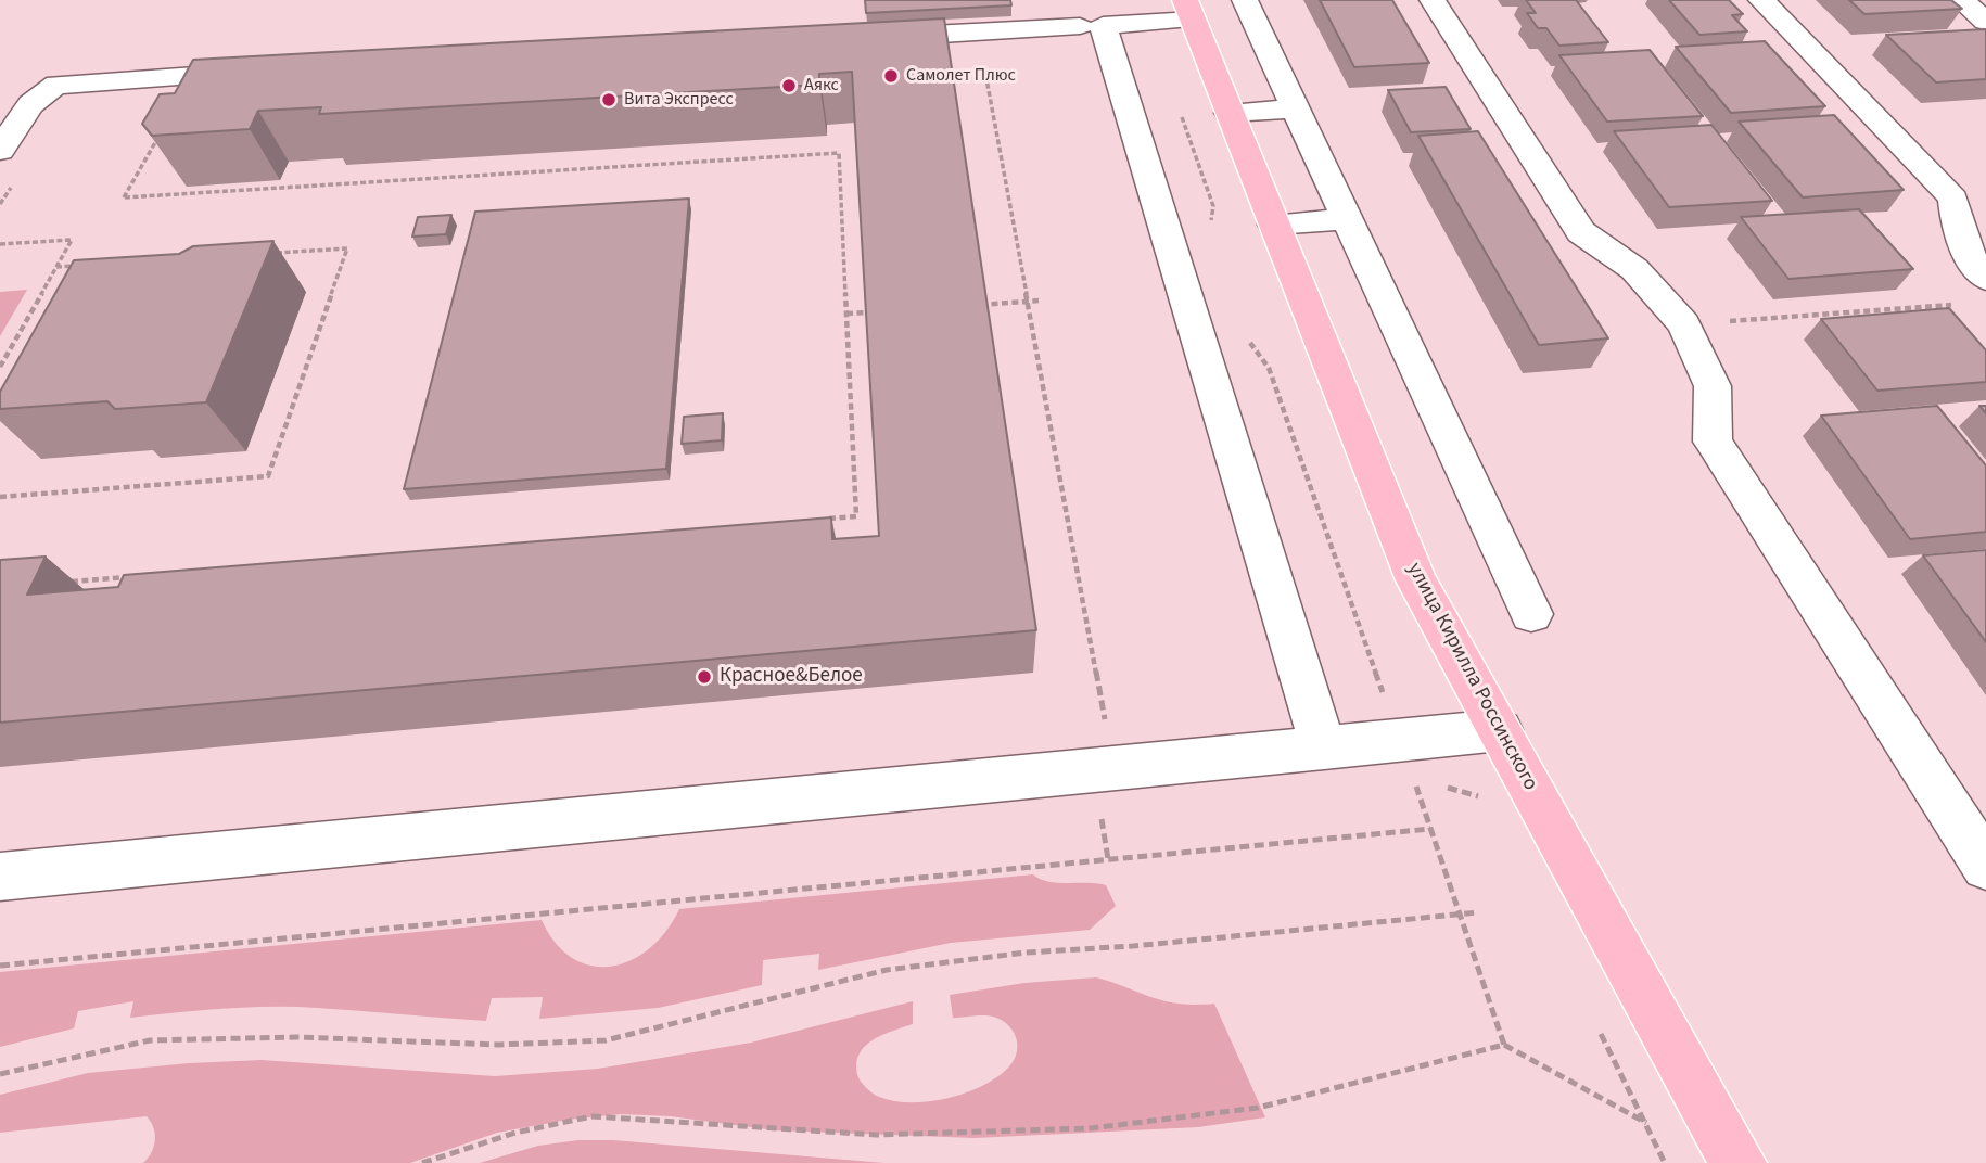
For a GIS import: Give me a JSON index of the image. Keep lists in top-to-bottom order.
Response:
{
  "streets": {
    "main road": ["улица Кирилла Россинского"]
  },
  "places": [
    "Самолет Плюс",
    "Аякс",
    "Вита Экспресс",
    "Красное&Белое"
  ]
}
